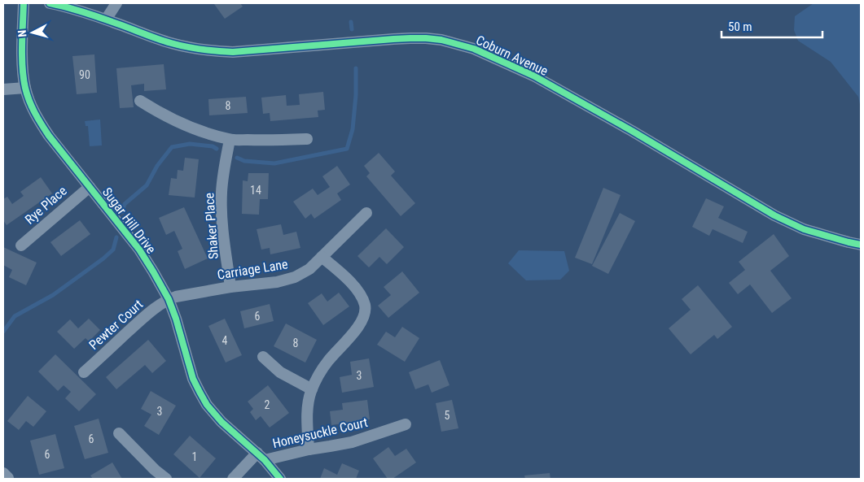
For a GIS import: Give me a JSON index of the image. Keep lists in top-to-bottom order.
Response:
{
  "streets": {
    "street": [
      "Coburn Avenue",
      "Rye Place",
      "Sugar Hill Drive",
      "Shaker Place",
      "Carriage Lane",
      "Pewter Court",
      "Honeysuckle Court"
    ]
  },
  "crossings": [
    ["Rye Place", "Sugar Hill Drive"],
    ["Sugar Hill Drive", "Carriage Lane"],
    ["Sugar Hill Drive", "Pewter Court"],
    ["Sugar Hill Drive", "Honeysuckle Court"],
    ["Shaker Place", "Carriage Lane"],
    ["Carriage Lane", "Pewter Court"]
  ],
  "house_numbers": [
    "90",
    "8",
    "14",
    "6",
    "4",
    "8",
    "3",
    "2",
    "3",
    "5",
    "6",
    "6",
    "1"
  ],
  "scale_bar": "50 m",
  "north": "left"
}
